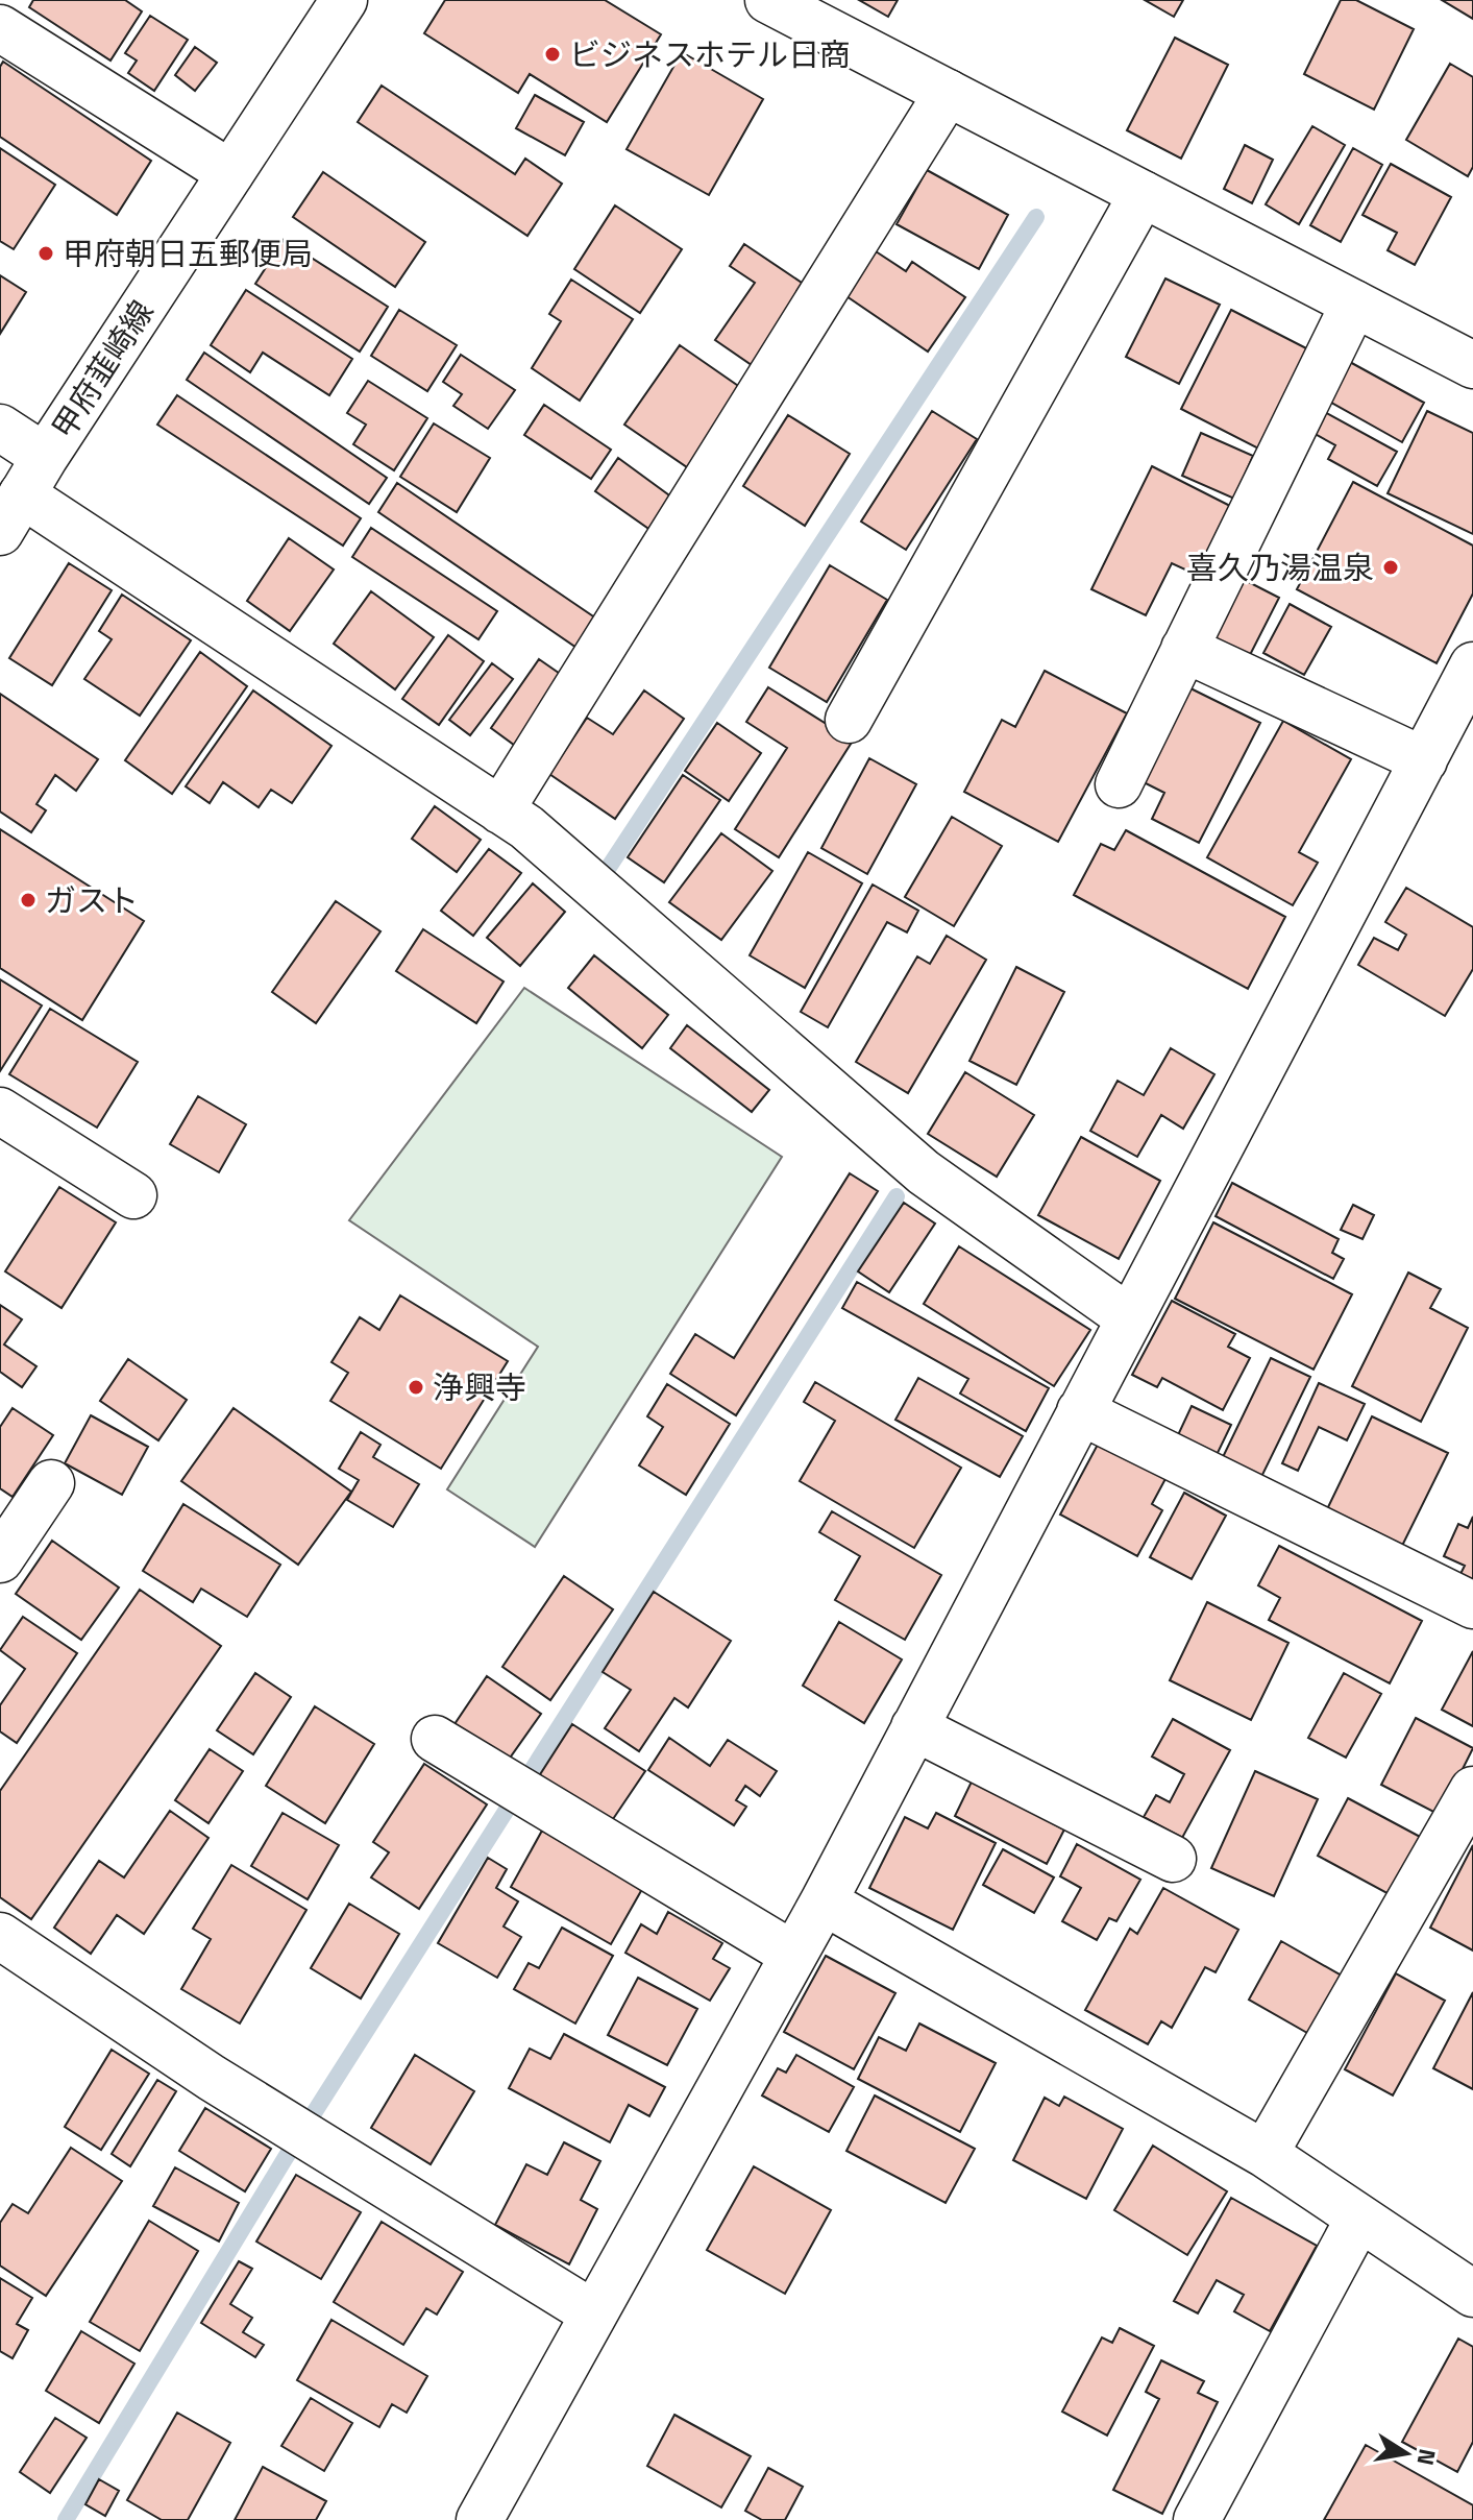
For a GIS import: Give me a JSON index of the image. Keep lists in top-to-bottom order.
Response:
{
  "streets": {
    "street": ["甲府韮崎線"]
  },
  "places": [
    "ビジネスホテル日商",
    "甲府朝日五郵便局",
    "喜久乃湯温泉",
    "ガスト",
    "浄興寺"
  ],
  "north": "right"
}
